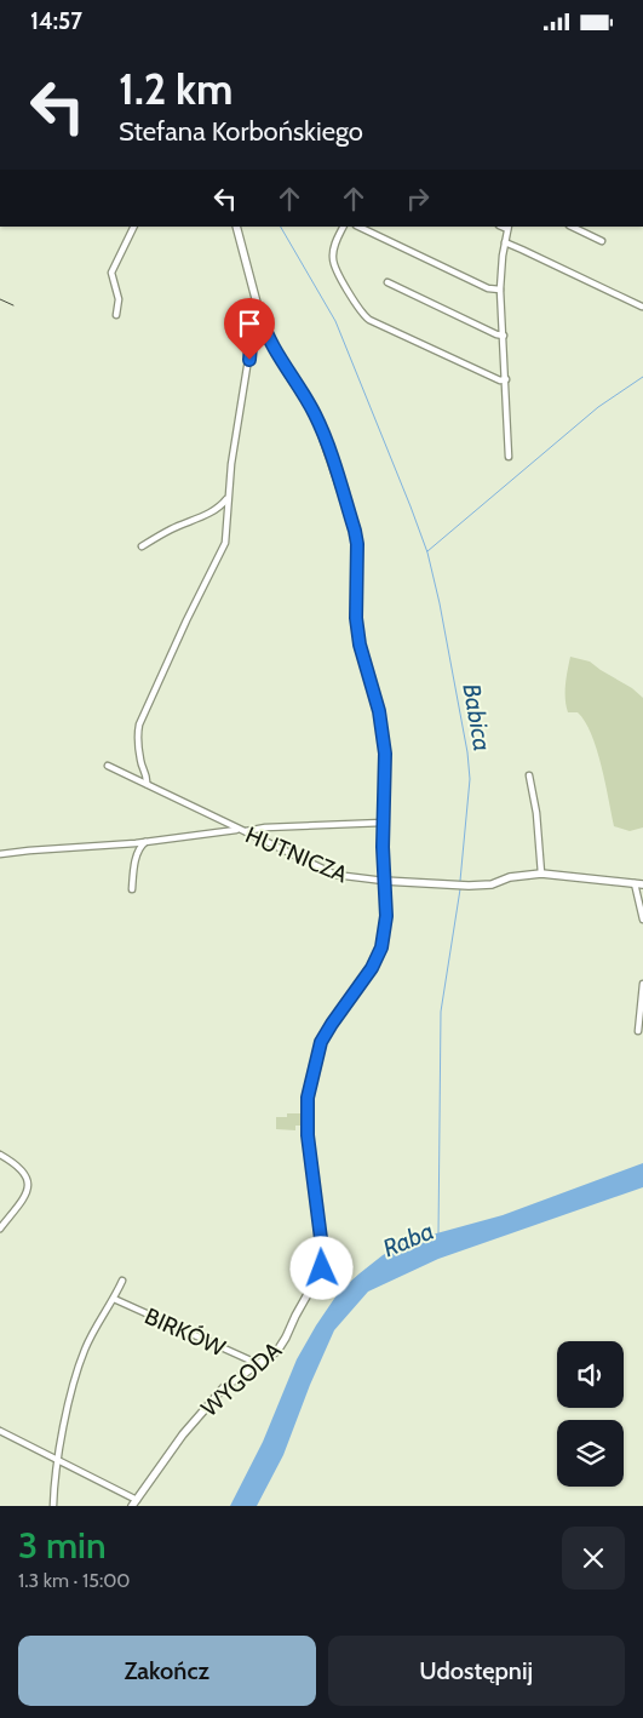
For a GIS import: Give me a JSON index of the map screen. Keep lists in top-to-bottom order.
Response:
{
  "streets": {
    "street": ["HUTNICZA", "BIRKÓW", "WYGODA"]
  },
  "crossings": [
    ["HUTNICZA", "WYGODA"],
    ["BIRKÓW", "WYGODA"]
  ],
  "water": ["Babica", "Raba"],
  "page": {
    "status": "14:57",
    "turn": ["1.2 km", "Stefana Korbońskiego"],
    "heading": ["3 min", "1.3 km · 15:00"],
    "buttons": ["Zakończ", "Udostępnij"]
  }
}
